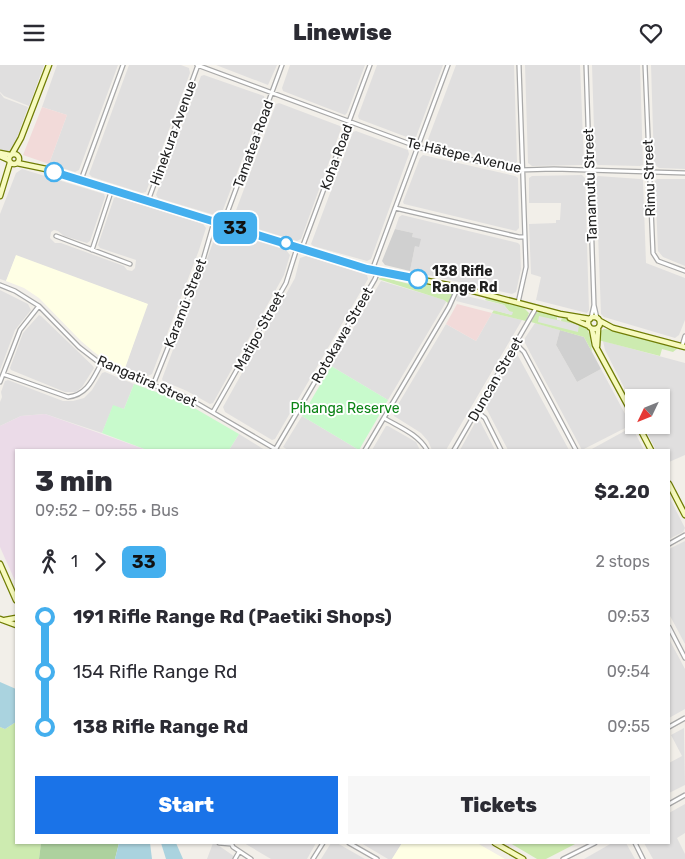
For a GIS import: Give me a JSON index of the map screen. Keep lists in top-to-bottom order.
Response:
{
  "streets": {
    "street": [
      "Hinekura Avenue",
      "Tamatea Road",
      "Te Hātepe Avenue",
      "Koha Road",
      "Rimu Street",
      "Tamamutu Street",
      "Karamū Street",
      "Matipo Street",
      "Rotokawa Street",
      "Duncan Street",
      "Rangatira Street"
    ]
  },
  "crossings": [
    ["Hinekura Avenue", "Te Hātepe Avenue"],
    ["Tamatea Road", "Te Hātepe Avenue"],
    ["Te Hātepe Avenue", "Koha Road"],
    ["Te Hātepe Avenue", "Rimu Street"],
    ["Te Hātepe Avenue", "Tamamutu Street"],
    ["Te Hātepe Avenue", "Rotokawa Street"],
    ["Koha Road", "Matipo Street"],
    ["Karamū Street", "Rangatira Street"],
    ["Matipo Street", "Rangatira Street"]
  ],
  "parks": ["Pihanga Reserve"],
  "places": ["138 Rifle Range Rd"],
  "lines": ["bus line 33"],
  "north": "bottom left",
  "page": {
    "header": "Linewise",
    "on_map": "33",
    "heading": ["3 min", "09:52 – 09:55 · Bus", "$2.20"],
    "legs": ["1", "33", "2 stops"],
    "list": [
      {
        "name": "191 Rifle Range Rd (Paetiki Shops)",
        "value": "09:53"
      },
      {
        "name": "154 Rifle Range Rd",
        "value": "09:54"
      },
      {
        "name": "138 Rifle Range Rd",
        "value": "09:55"
      }
    ],
    "buttons": ["Start", "Tickets"]
  }
}
